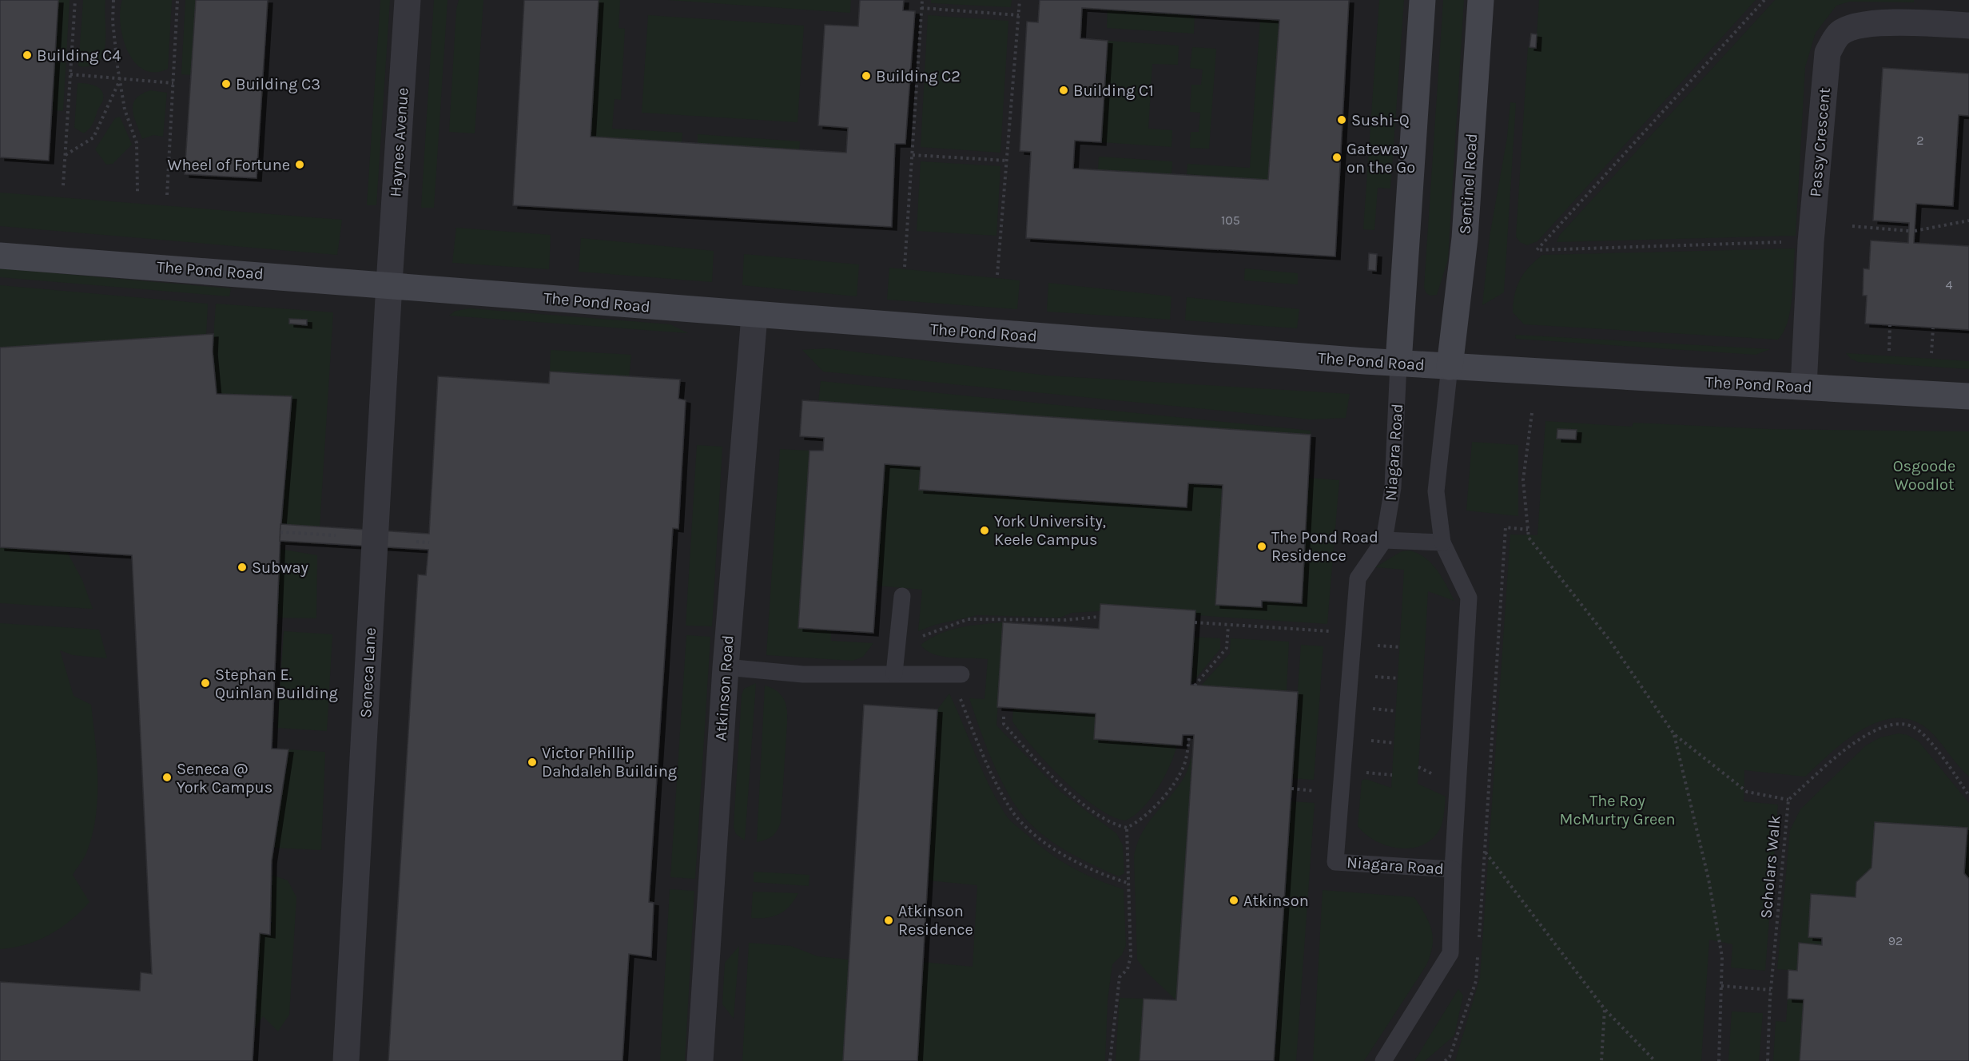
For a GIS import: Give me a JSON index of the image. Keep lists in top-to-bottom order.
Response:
{
  "streets": {
    "street": [
      "Haynes Avenue",
      "Passy Crescent",
      "Sentinel Road",
      "The Pond Road",
      "Seneca Lane",
      "Atkinson Road"
    ],
    "lane": ["Niagara Road"],
    "path": ["Scholars Walk"]
  },
  "crossings": [
    ["Haynes Avenue", "The Pond Road"],
    ["Haynes Avenue", "Seneca Lane"],
    ["Passy Crescent", "The Pond Road"],
    ["Sentinel Road", "The Pond Road"],
    ["Sentinel Road", "Niagara Road"],
    ["The Pond Road", "Niagara Road"],
    ["The Pond Road", "Seneca Lane"],
    ["The Pond Road", "Atkinson Road"]
  ],
  "parks": ["Osgoode Woodlot", "The Roy McMurtry Green"],
  "places": [
    "Building C4",
    "Building C2",
    "Building C3",
    "Building C1",
    "Sushi-Q",
    "Gateway on the Go",
    "Wheel of Fortune",
    "York University, Keele Campus",
    "The Pond Road Residence",
    "Subway",
    "Stephan E. Quinlan Building",
    "Victor Phillip Dahdaleh Building",
    "Seneca @ York Campus",
    "Atkinson",
    "Atkinson Residence"
  ],
  "house_numbers": [
    "2",
    "105",
    "4",
    "92"
  ]
}
